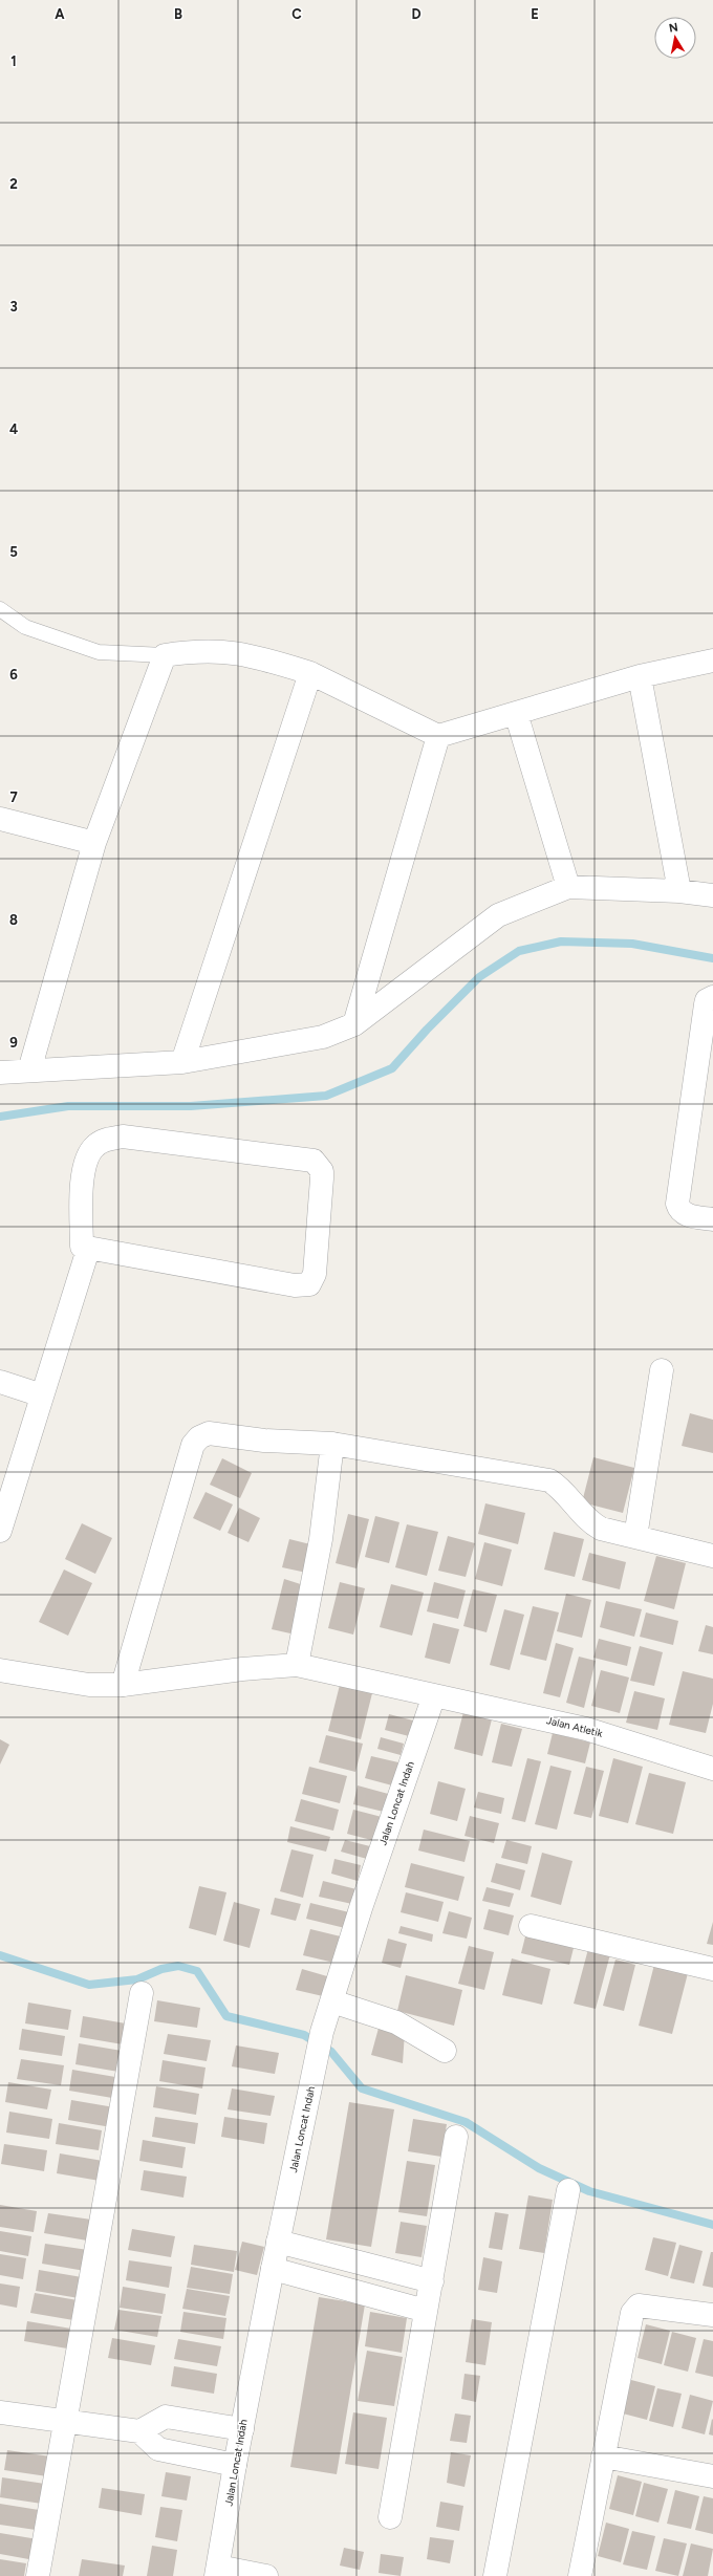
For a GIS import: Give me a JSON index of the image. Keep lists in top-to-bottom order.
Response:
{
  "streets": {
    "street": ["Jalan Atletik", "Jalan Loncat Indah"]
  },
  "crossings": [
    ["Jalan Atletik", "Jalan Loncat Indah"]
  ],
  "north": "top",
  "grid": {
    "columns": [
      "A",
      "B",
      "C",
      "D",
      "E"
    ],
    "rows": [
      "1",
      "2",
      "3",
      "4",
      "5",
      "6",
      "7",
      "8",
      "9"
    ]
  }
}
